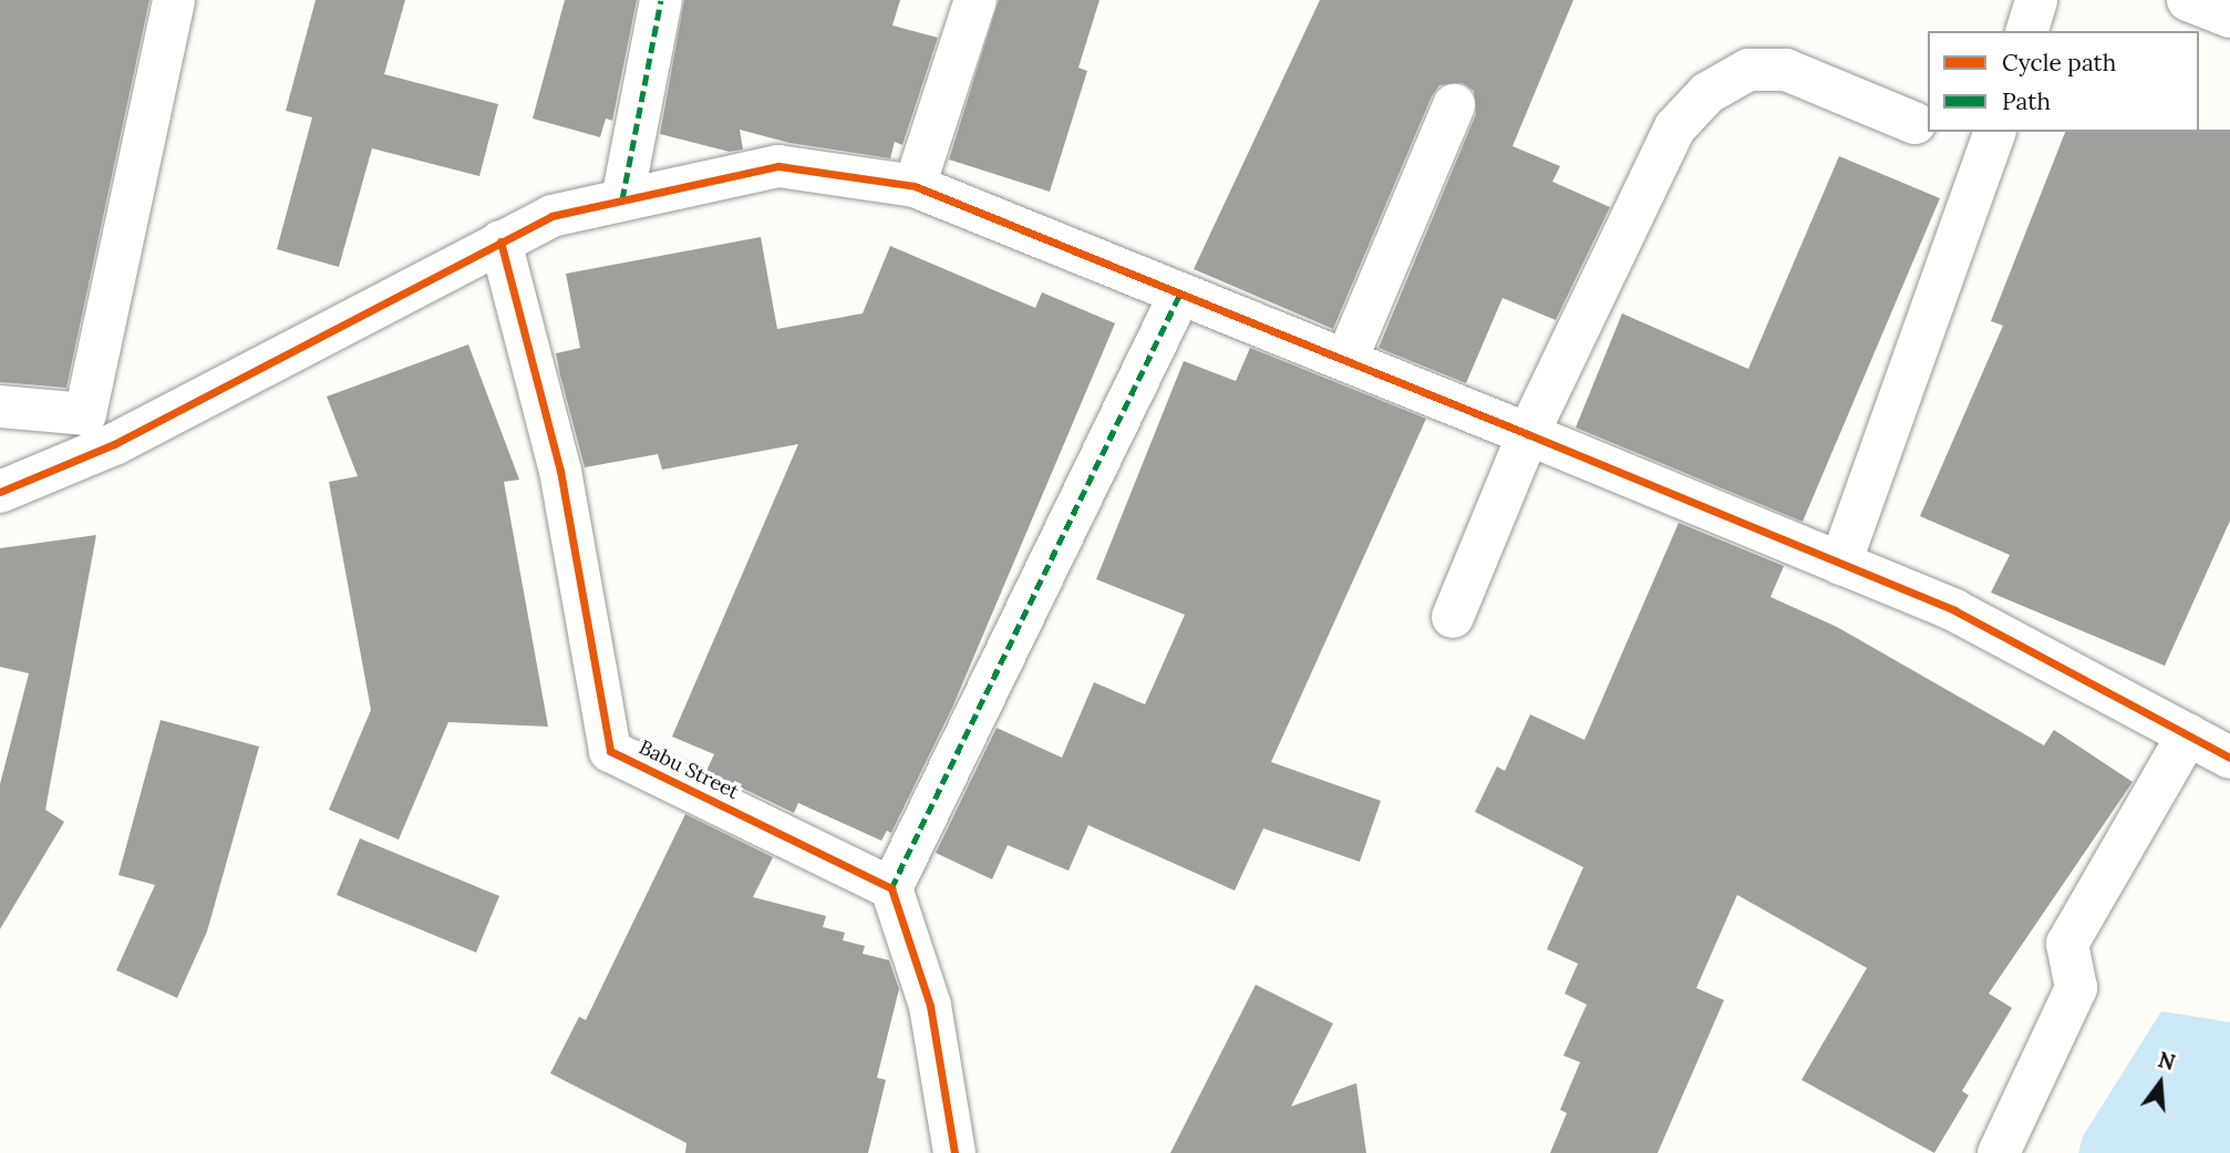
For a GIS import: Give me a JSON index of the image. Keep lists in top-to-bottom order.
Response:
{
  "streets": {
    "street": ["Babu Street"]
  },
  "legend": ["Cycle path", "Path"],
  "north": "top"
}
